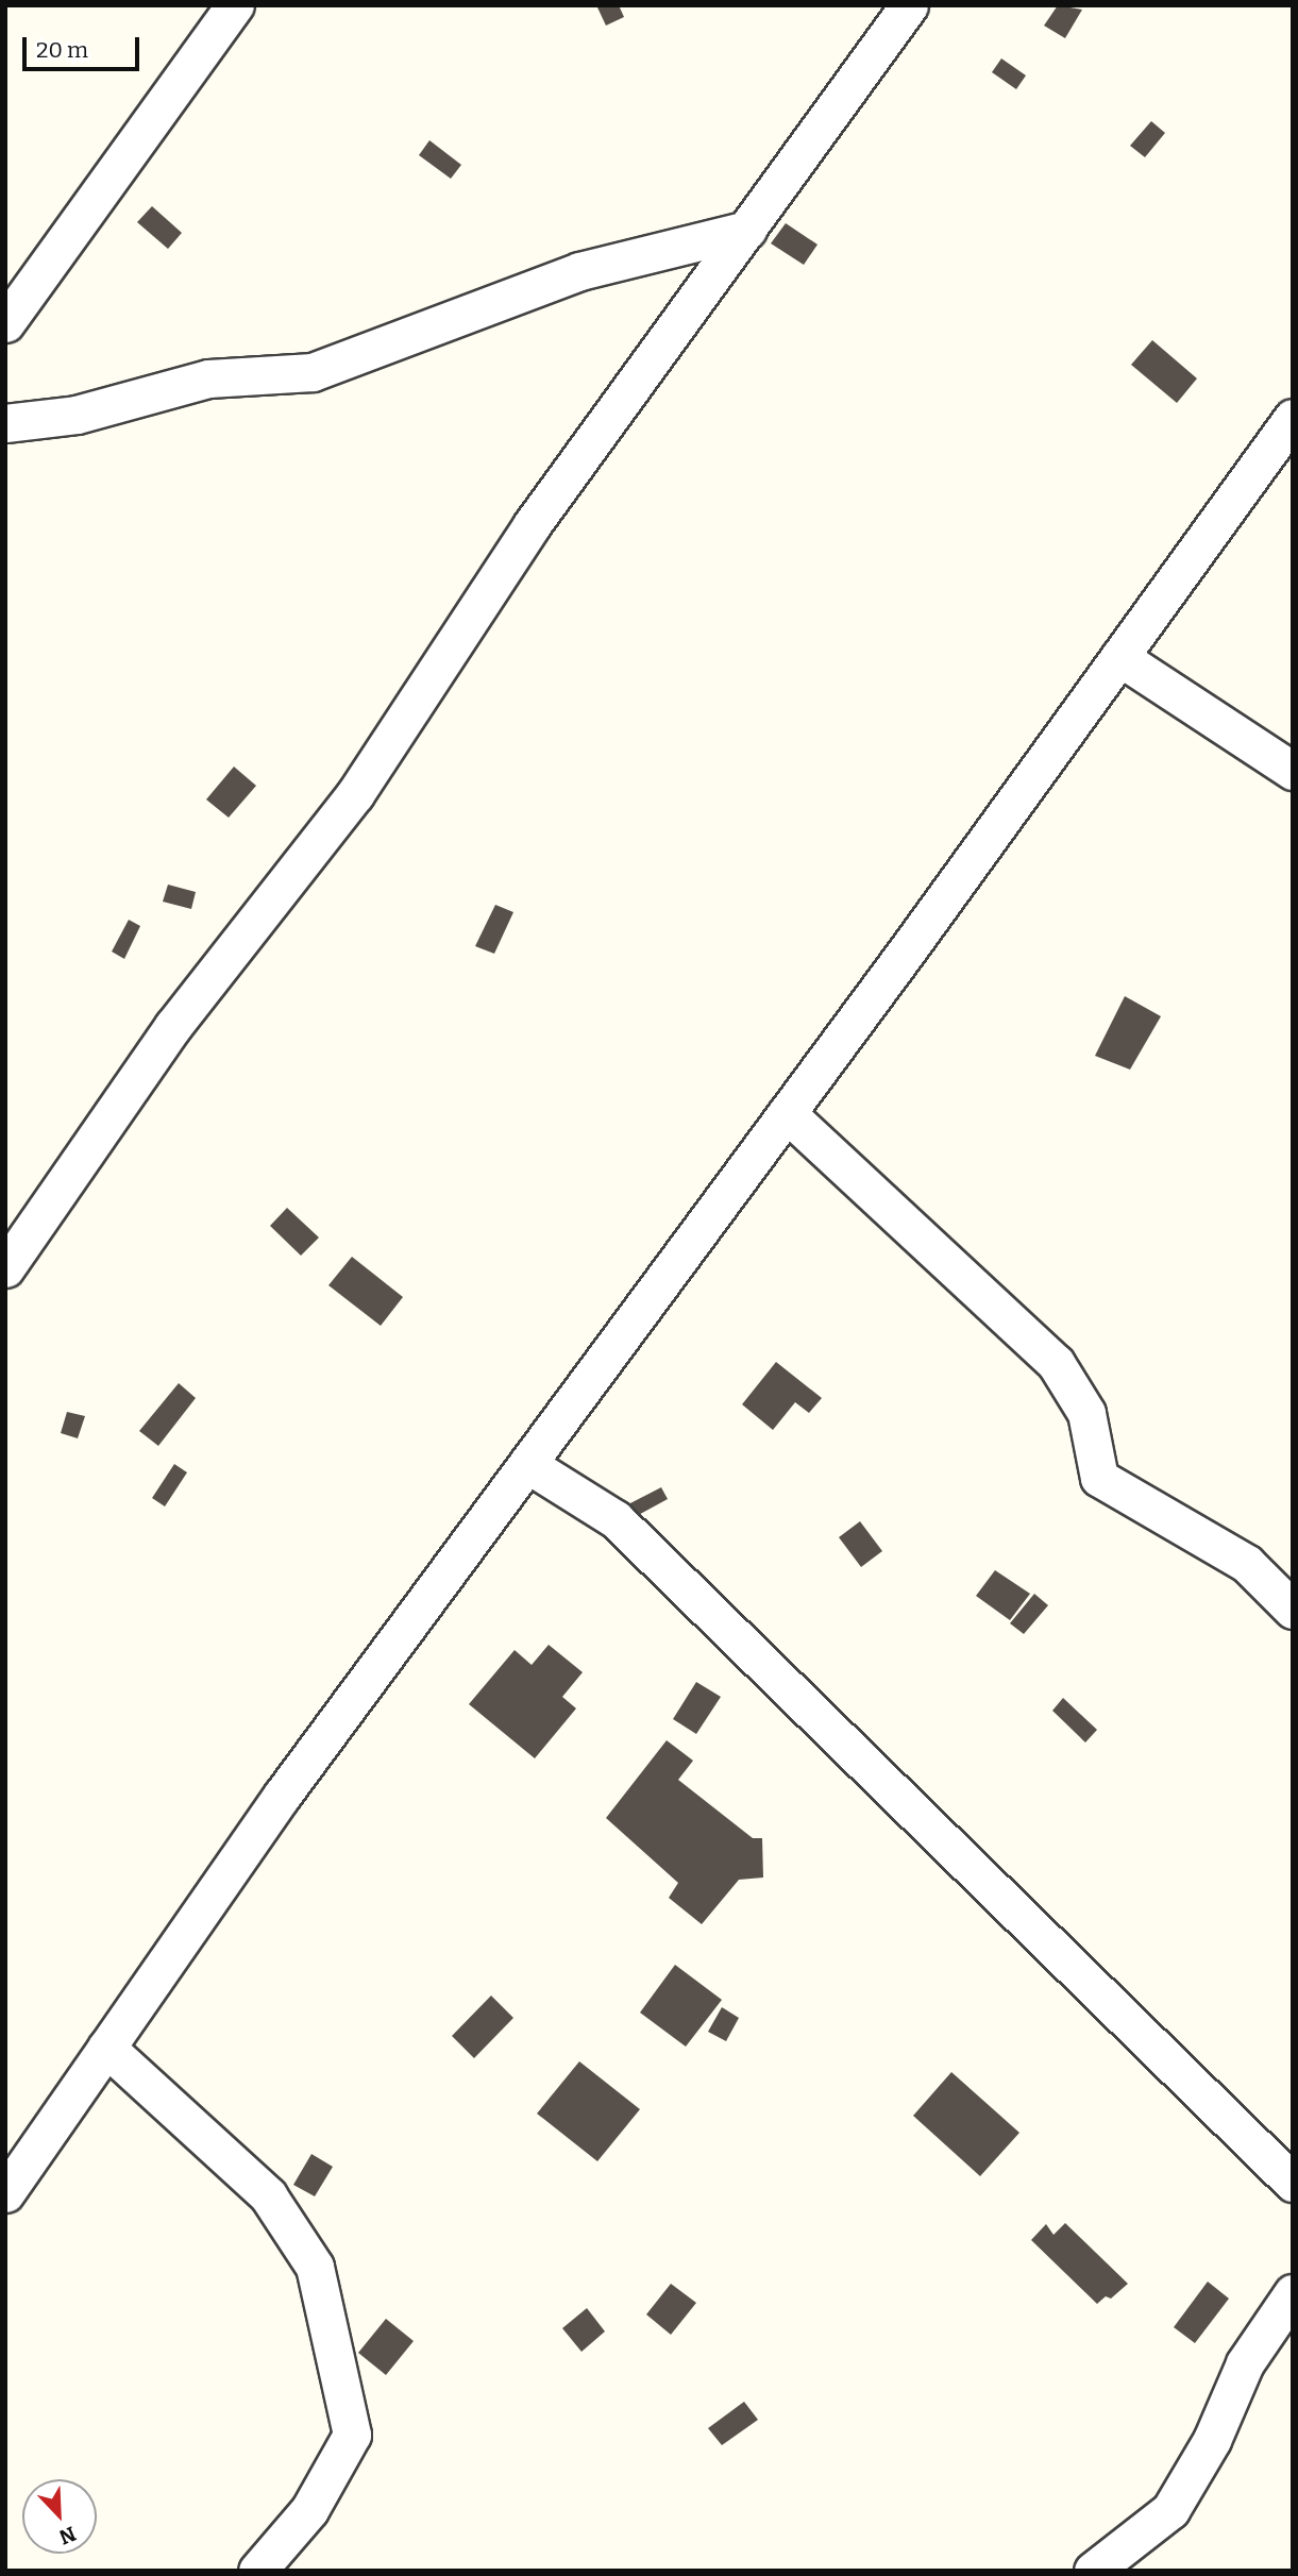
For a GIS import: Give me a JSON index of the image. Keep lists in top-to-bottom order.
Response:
{
  "scale_bar": "20 m",
  "north": "bottom right"
}
